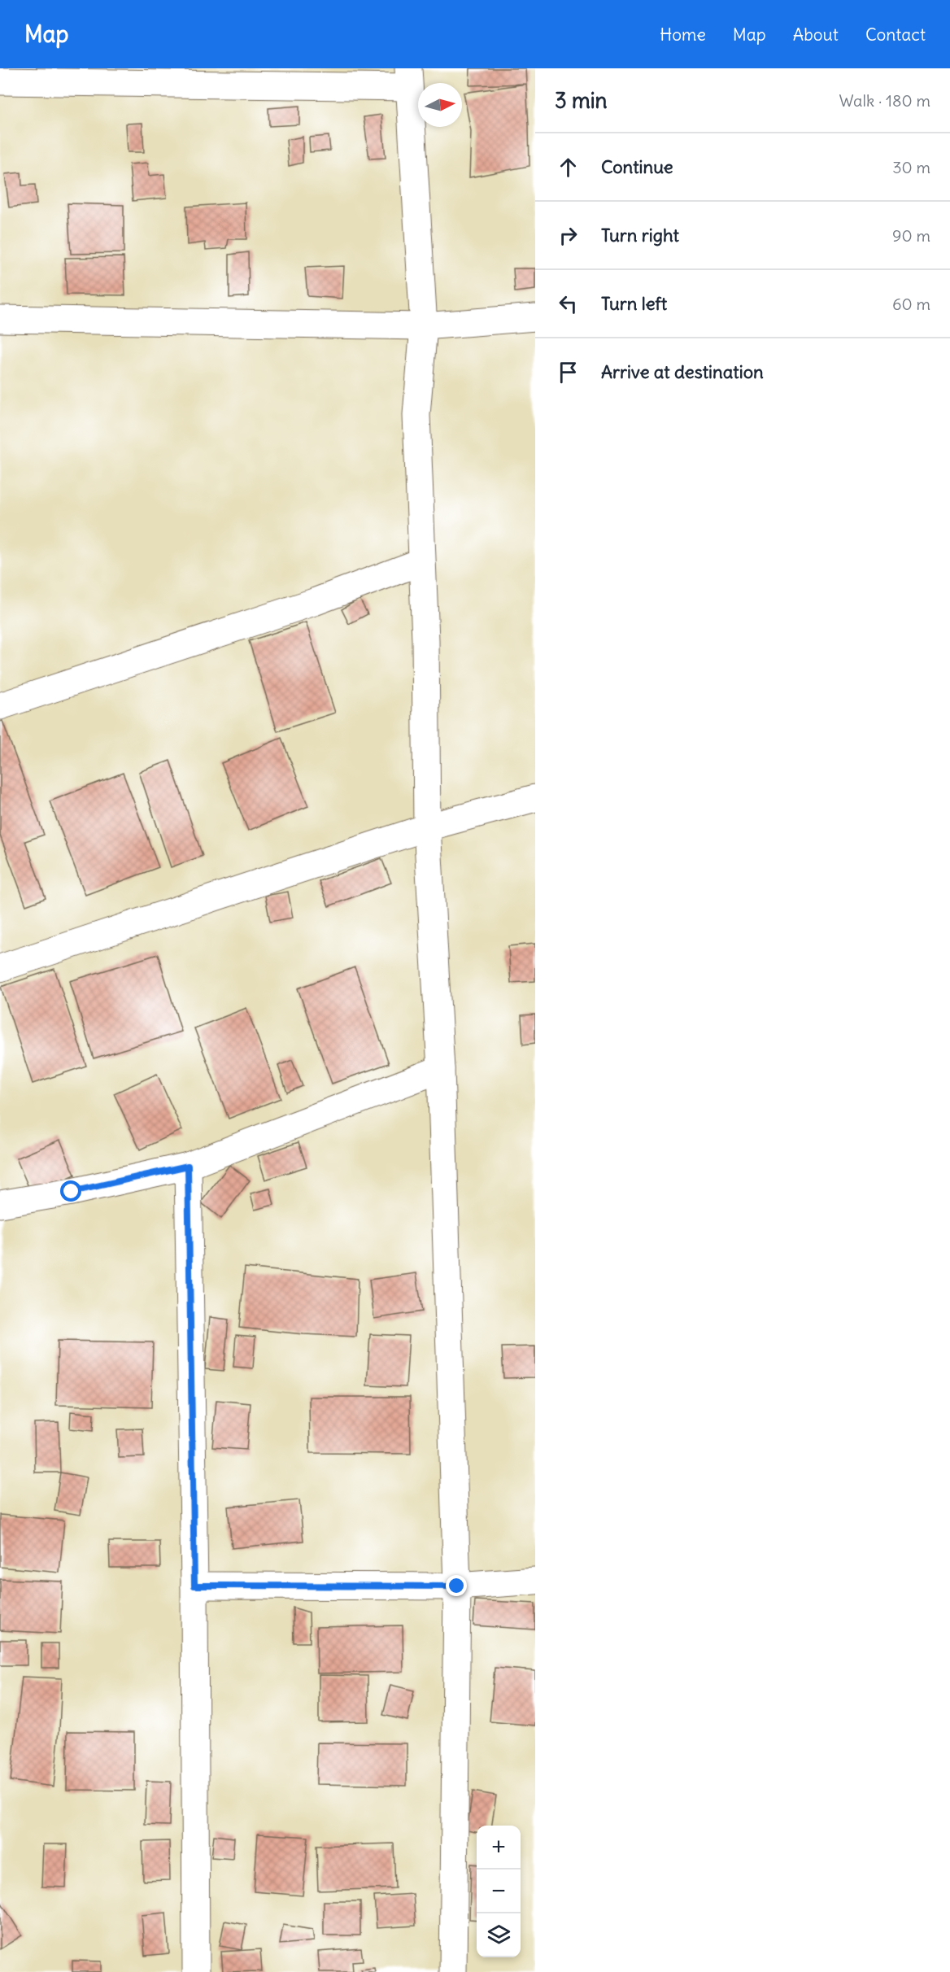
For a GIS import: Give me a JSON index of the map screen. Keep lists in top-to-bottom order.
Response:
{
  "north": "right",
  "page": {
    "header": "Map",
    "nav": [
      "Home",
      "Map",
      "About",
      "Contact"
    ],
    "heading": ["3 min", "Walk · 180 m"],
    "list": [
      ["Continue", "30 m"],
      ["Turn right", "90 m"],
      ["Turn left", "60 m"],
      "Arrive at destination"
    ],
    "map_buttons": ["+", "−"]
  }
}
